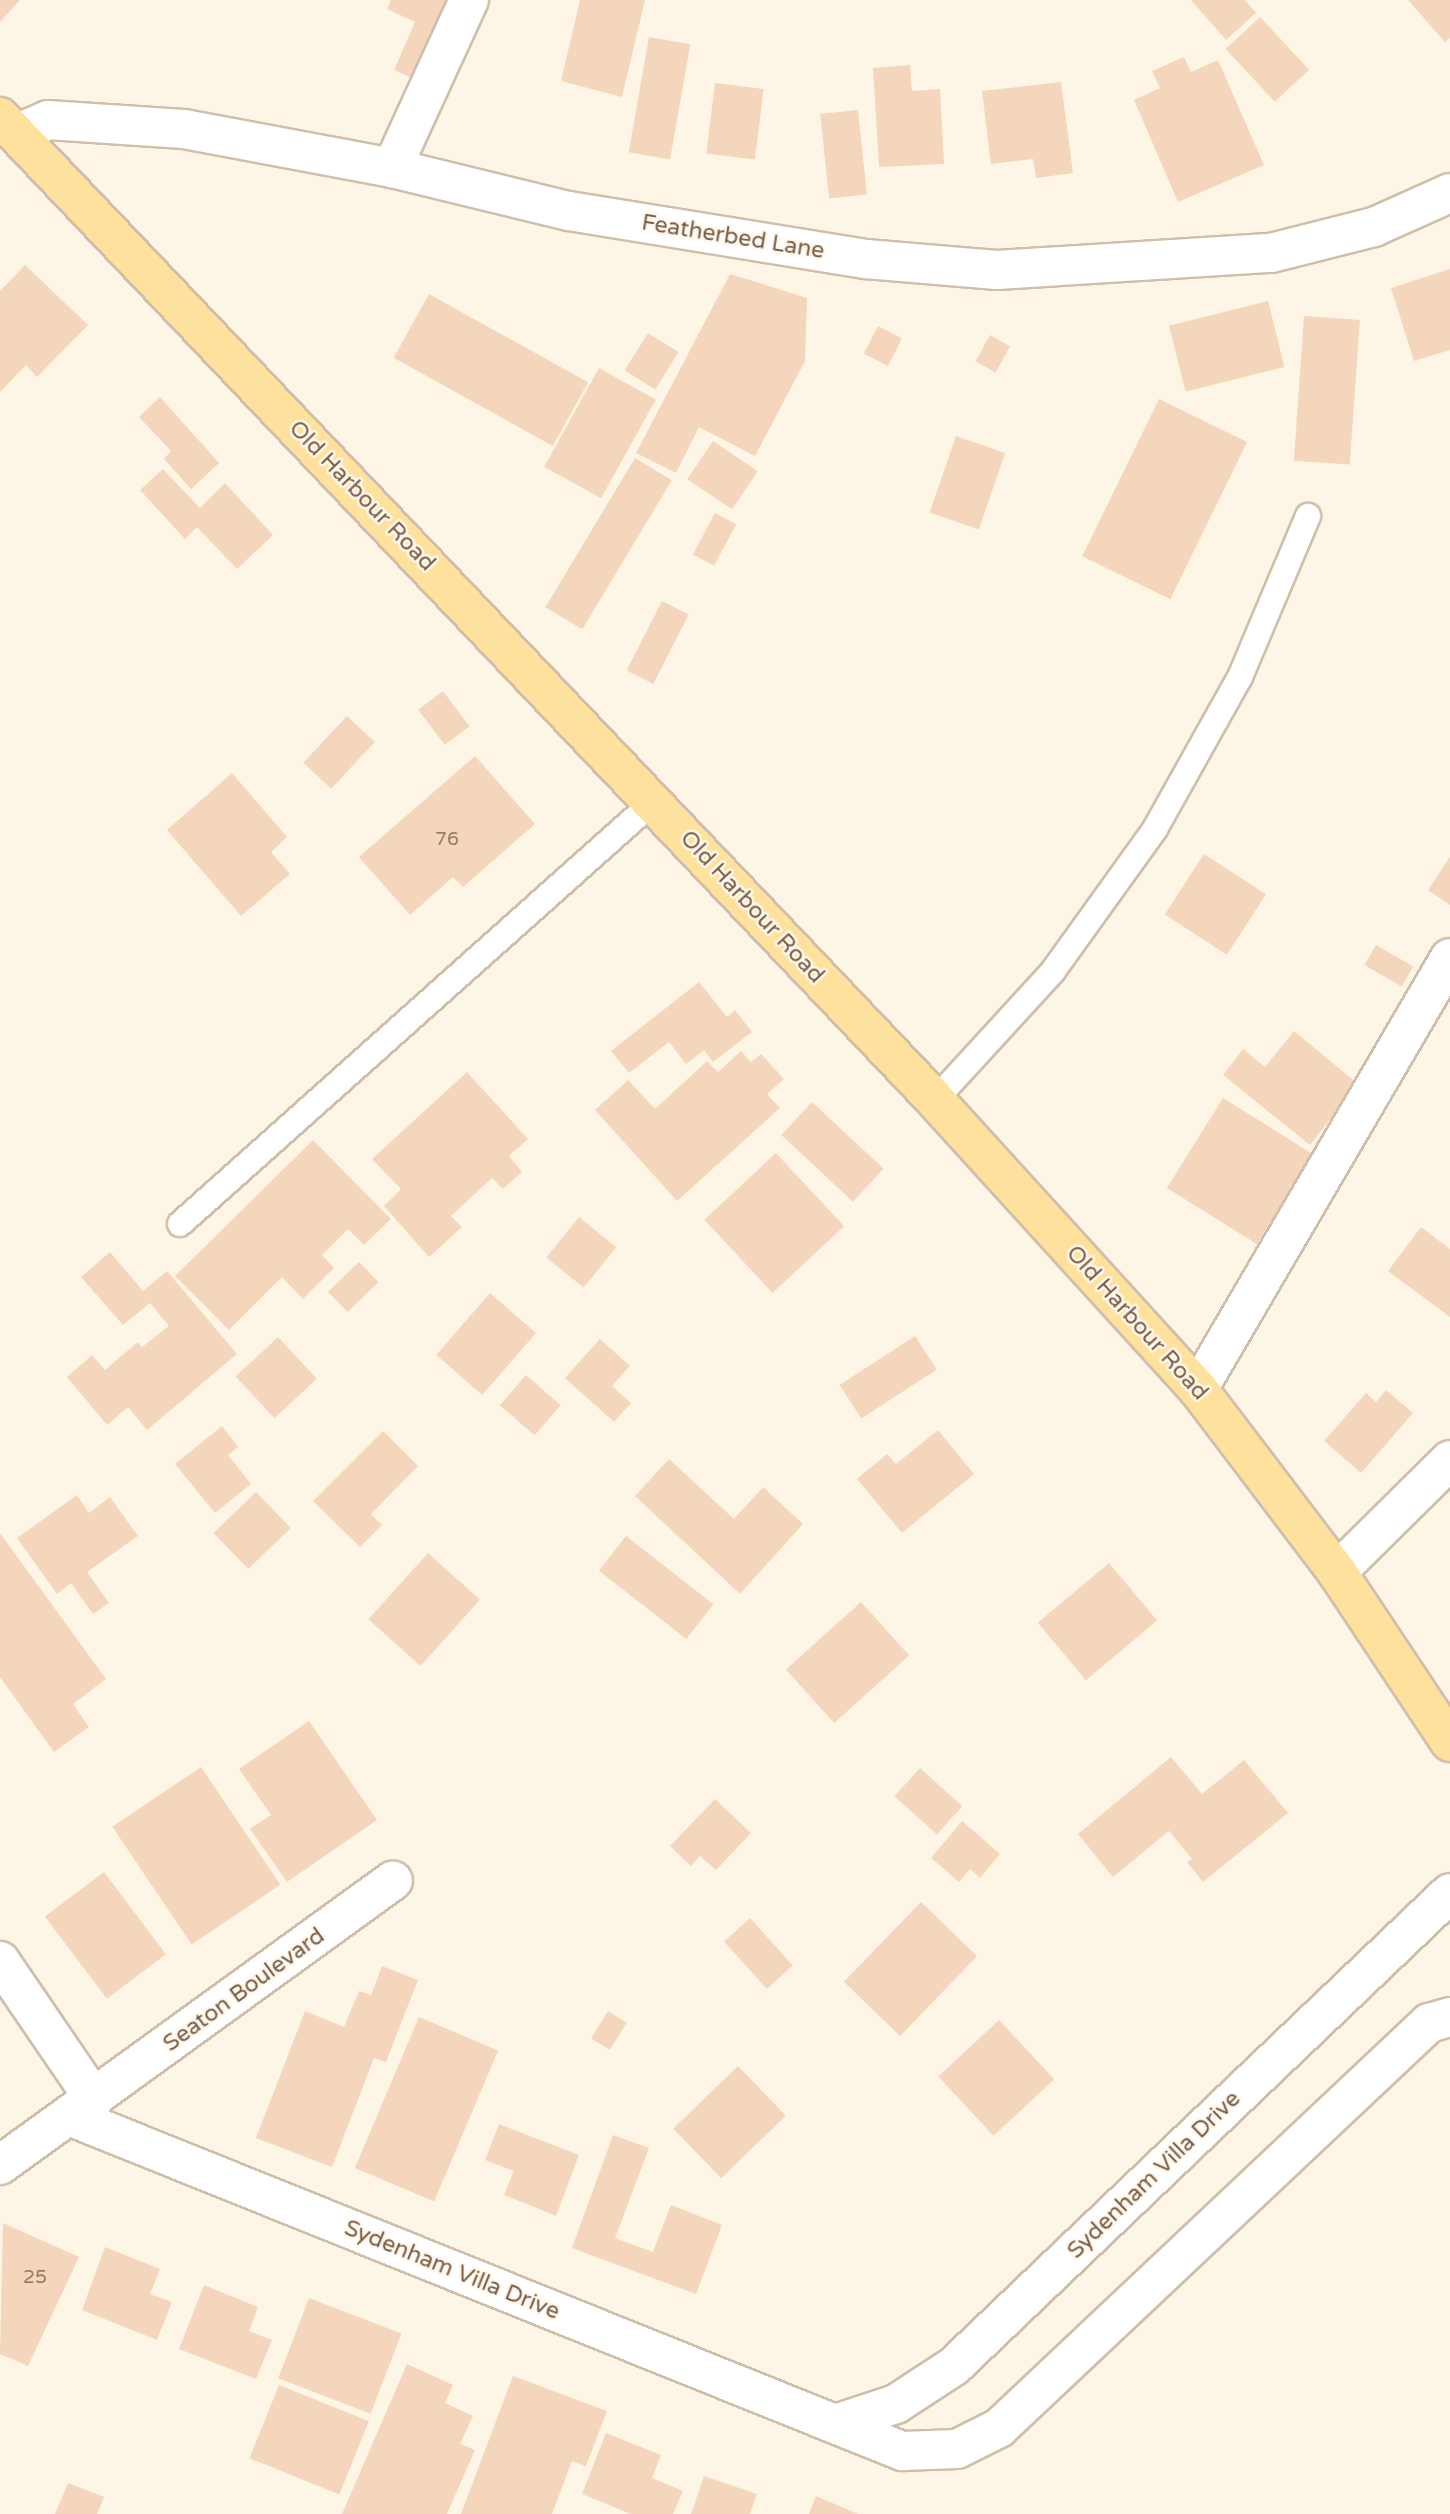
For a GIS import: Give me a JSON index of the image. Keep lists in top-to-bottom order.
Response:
{
  "streets": {
    "main road": ["Old Harbour Road"],
    "street": ["Featherbed Lane", "Seaton Boulevard", "Sydenham Villa Drive"]
  },
  "crossings": [
    ["Featherbed Lane", "Old Harbour Road"],
    ["Seaton Boulevard", "Sydenham Villa Drive"]
  ],
  "house_numbers": ["76", "25"]
}
